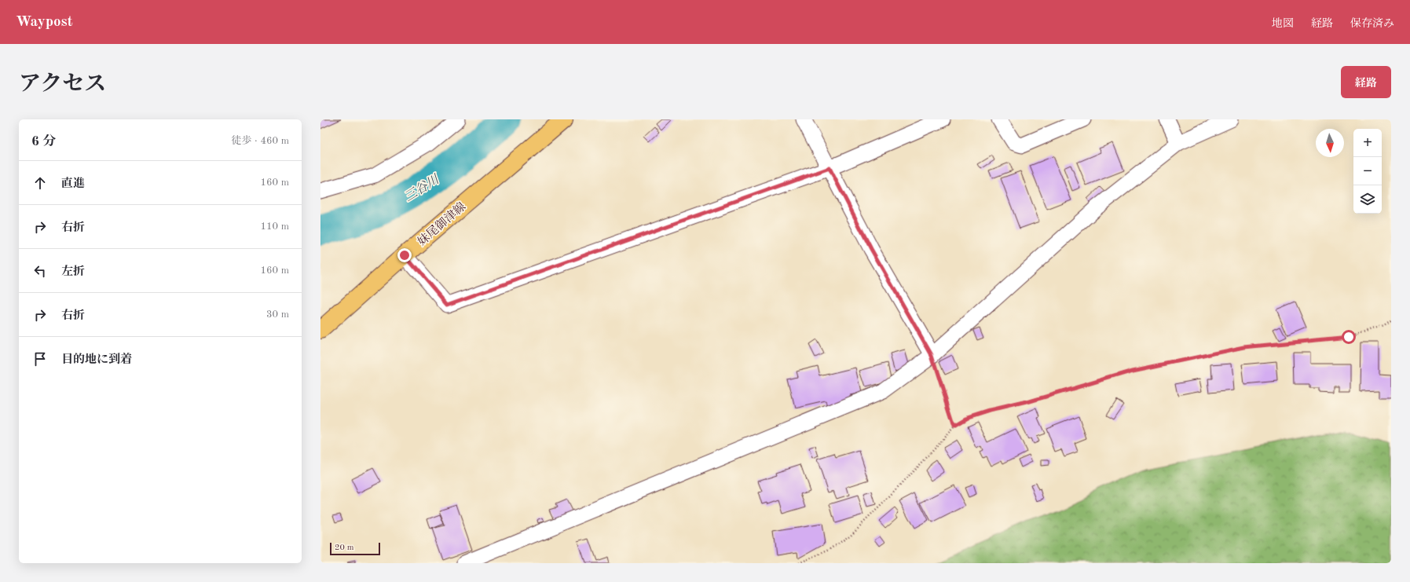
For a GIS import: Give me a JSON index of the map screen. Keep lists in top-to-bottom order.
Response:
{
  "streets": {
    "main road": ["妹尾御津線"]
  },
  "water": ["三谷川"],
  "scale_bar": "20 m",
  "north": "bottom",
  "page": {
    "header": "Waypost",
    "nav": ["地図", "経路", "保存済み"],
    "title": "アクセス",
    "buttons": "経路",
    "heading": ["6 分", "徒歩 · 460 m"],
    "map_buttons": ["+", "−"],
    "list": [
      ["直進", "160 m"],
      ["右折", "110 m"],
      ["左折", "160 m"],
      ["右折", "30 m"],
      "目的地に到着"
    ],
    "scale": "20 m"
  }
}
